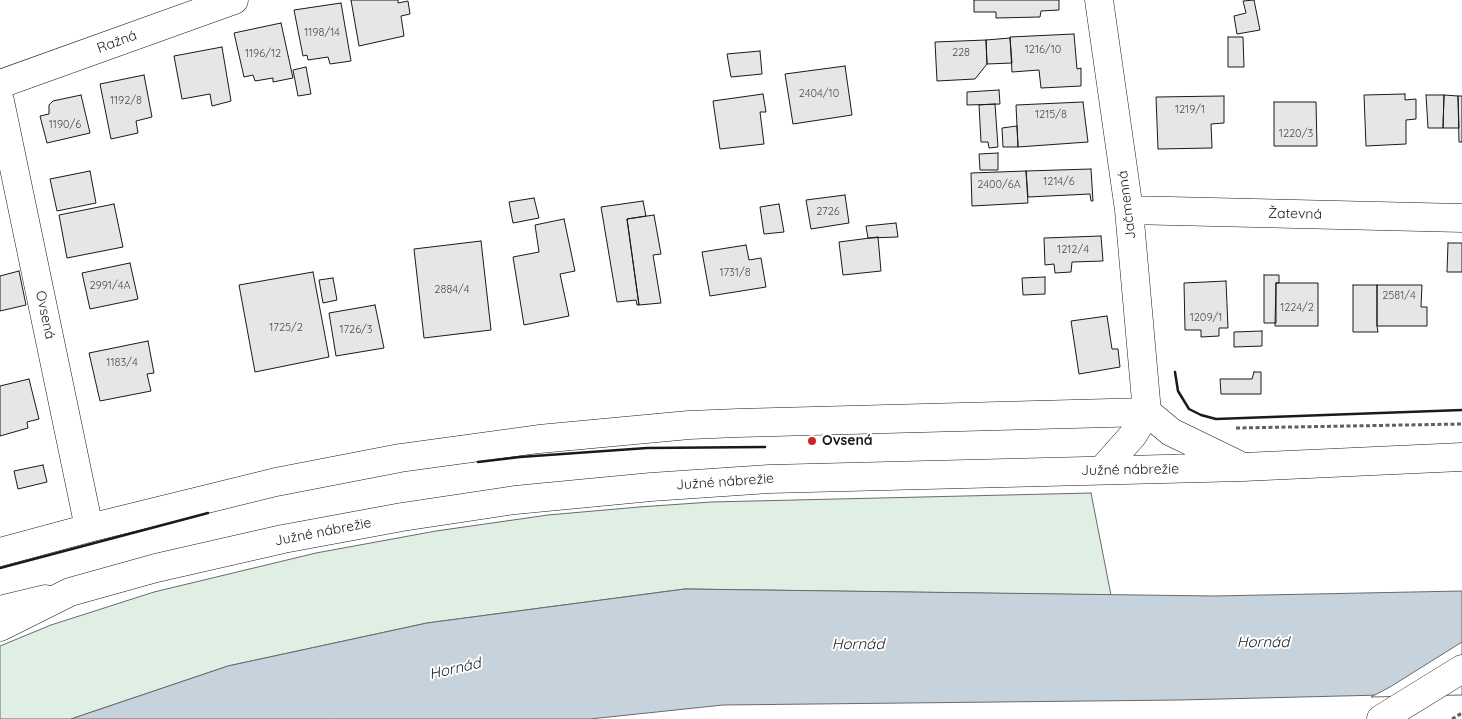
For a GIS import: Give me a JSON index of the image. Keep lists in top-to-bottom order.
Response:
{
  "streets": {
    "main road": [
      "Ražná",
      "Jačmenná",
      "Žatevná",
      "Ovsená",
      "Južné nábrežie"
    ]
  },
  "crossings": [
    ["Jačmenná", "Žatevná"]
  ],
  "water": ["Hornád"],
  "places": ["Ovsená"],
  "house_numbers": [
    "1198/14",
    "1216/10",
    "228",
    "1196/12",
    "2404/10",
    "1192/8",
    "1219/1",
    "1215/8",
    "1190/6",
    "1220/3",
    "1214/6",
    "2400/6A",
    "2726",
    "1212/4",
    "1731/8",
    "2991/4A",
    "2884/4",
    "2581/4",
    "1224/2",
    "1209/1",
    "1725/2",
    "1726/3",
    "1183/4"
  ]
}
